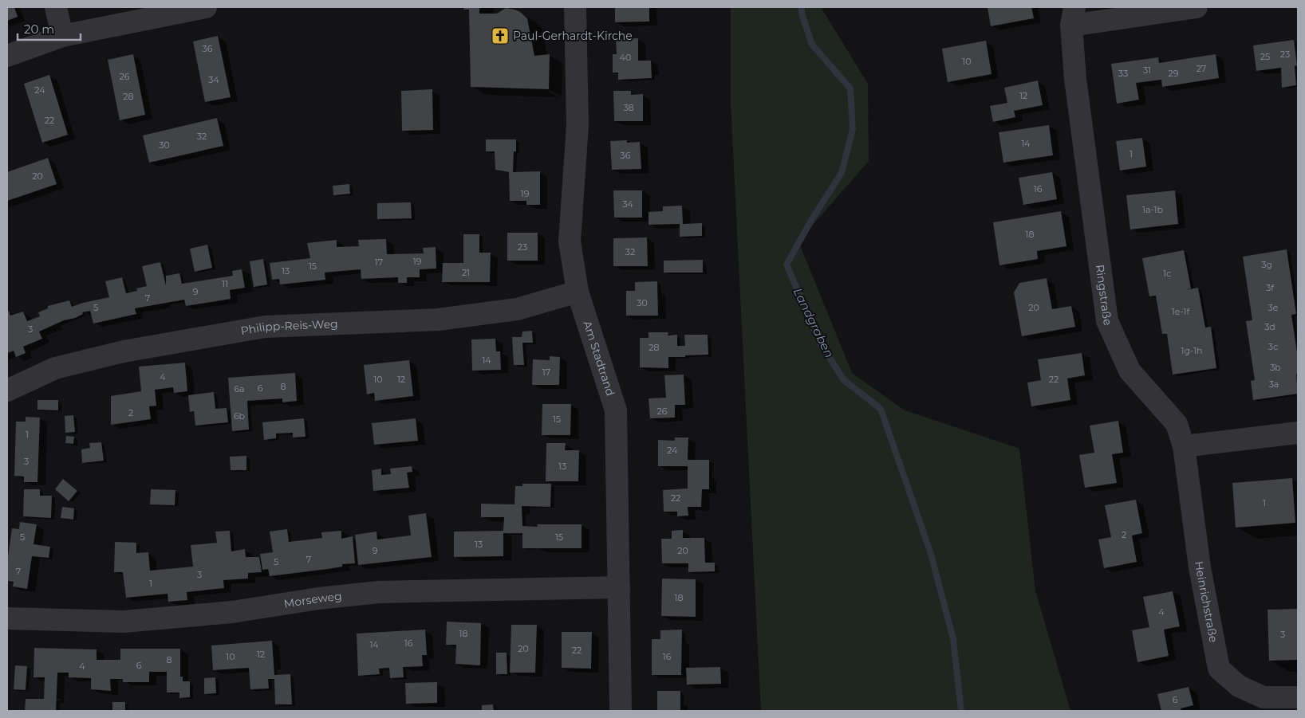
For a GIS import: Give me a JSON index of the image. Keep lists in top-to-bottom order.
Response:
{
  "streets": {
    "street": [
      "Ringstraße",
      "Philipp-Reis-Weg",
      "Am Stadtrand",
      "Morseweg",
      "Heinrichstraße"
    ]
  },
  "crossings": [
    ["Ringstraße", "Heinrichstraße"],
    ["Philipp-Reis-Weg", "Am Stadtrand"],
    ["Am Stadtrand", "Morseweg"]
  ],
  "water": ["Landgraben"],
  "places": {
    "church": ["Paul-Gerhardt-Kirche"]
  },
  "house_numbers": [
    "36",
    "23",
    "25",
    "40",
    "10",
    "27",
    "31",
    "33",
    "29",
    "26",
    "34",
    "24",
    "12",
    "28",
    "38",
    "22",
    "32",
    "14",
    "30",
    "1",
    "36",
    "20",
    "16",
    "19",
    "34",
    "1a-1b",
    "18",
    "23",
    "32",
    "19",
    "17",
    "3g",
    "15",
    "13",
    "21",
    "1c",
    "11",
    "3f",
    "9",
    "7",
    "30",
    "5",
    "20",
    "3e",
    "1e-1f",
    "3d",
    "3",
    "3c",
    "28",
    "1g-1h",
    "14",
    "3b",
    "17",
    "4",
    "10",
    "12",
    "22",
    "3a",
    "8",
    "6",
    "6a",
    "26",
    "2",
    "6b",
    "15",
    "1",
    "24",
    "3",
    "13",
    "22",
    "1",
    "2",
    "5",
    "15",
    "13",
    "9",
    "20",
    "7",
    "5",
    "7",
    "3",
    "1",
    "18",
    "4",
    "18",
    "3",
    "16",
    "14",
    "20",
    "22",
    "12",
    "10",
    "16",
    "8",
    "6",
    "4",
    "6"
  ],
  "scale_bar": "20 m"
}
